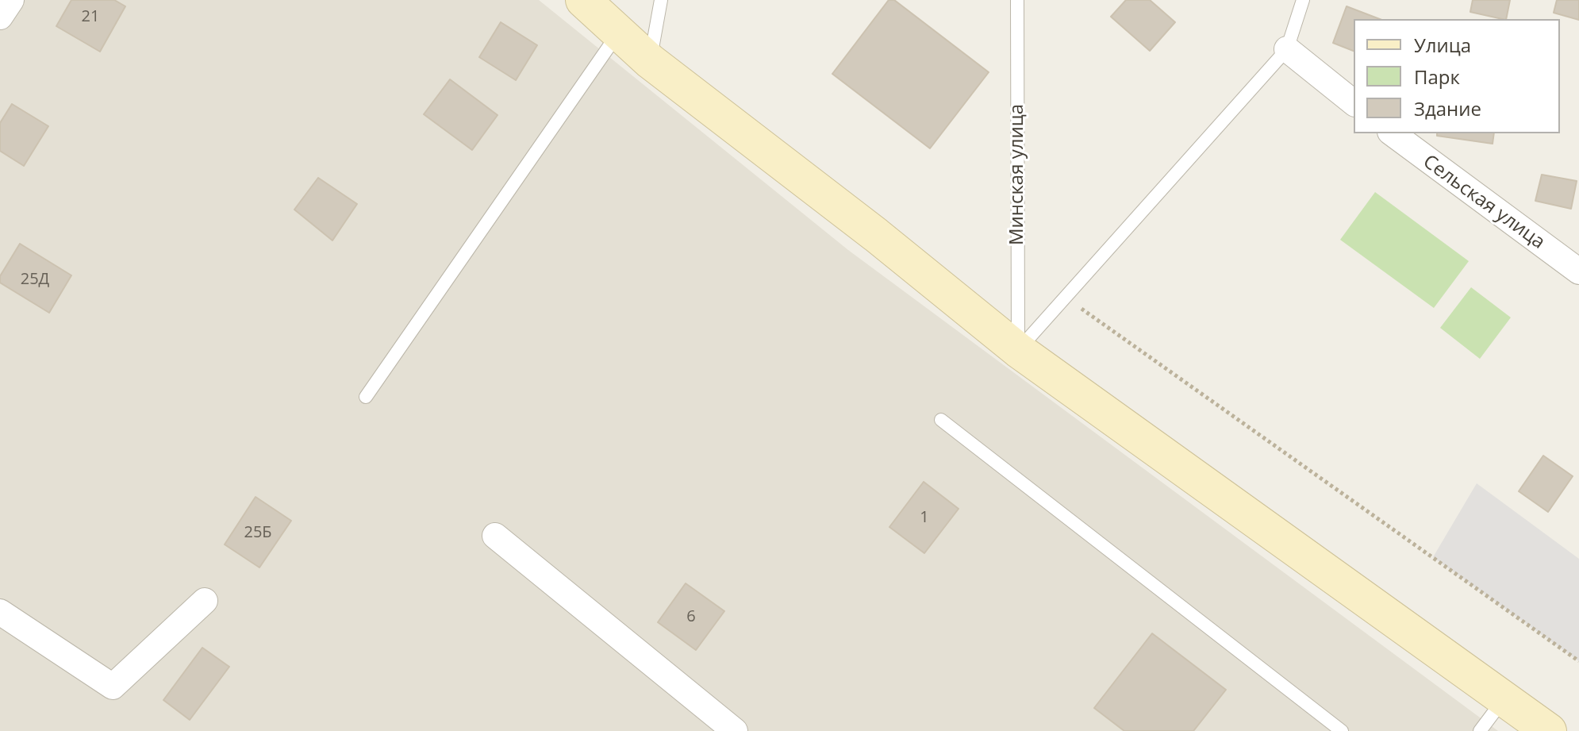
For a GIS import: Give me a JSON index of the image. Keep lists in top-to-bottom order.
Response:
{
  "streets": {
    "street": ["Сельская улица"],
    "lane": ["Минская улица"]
  },
  "house_numbers": [
    "21",
    "25Д",
    "1",
    "25Б",
    "6"
  ],
  "legend": ["Улица", "Парк", "Здание"]
}
